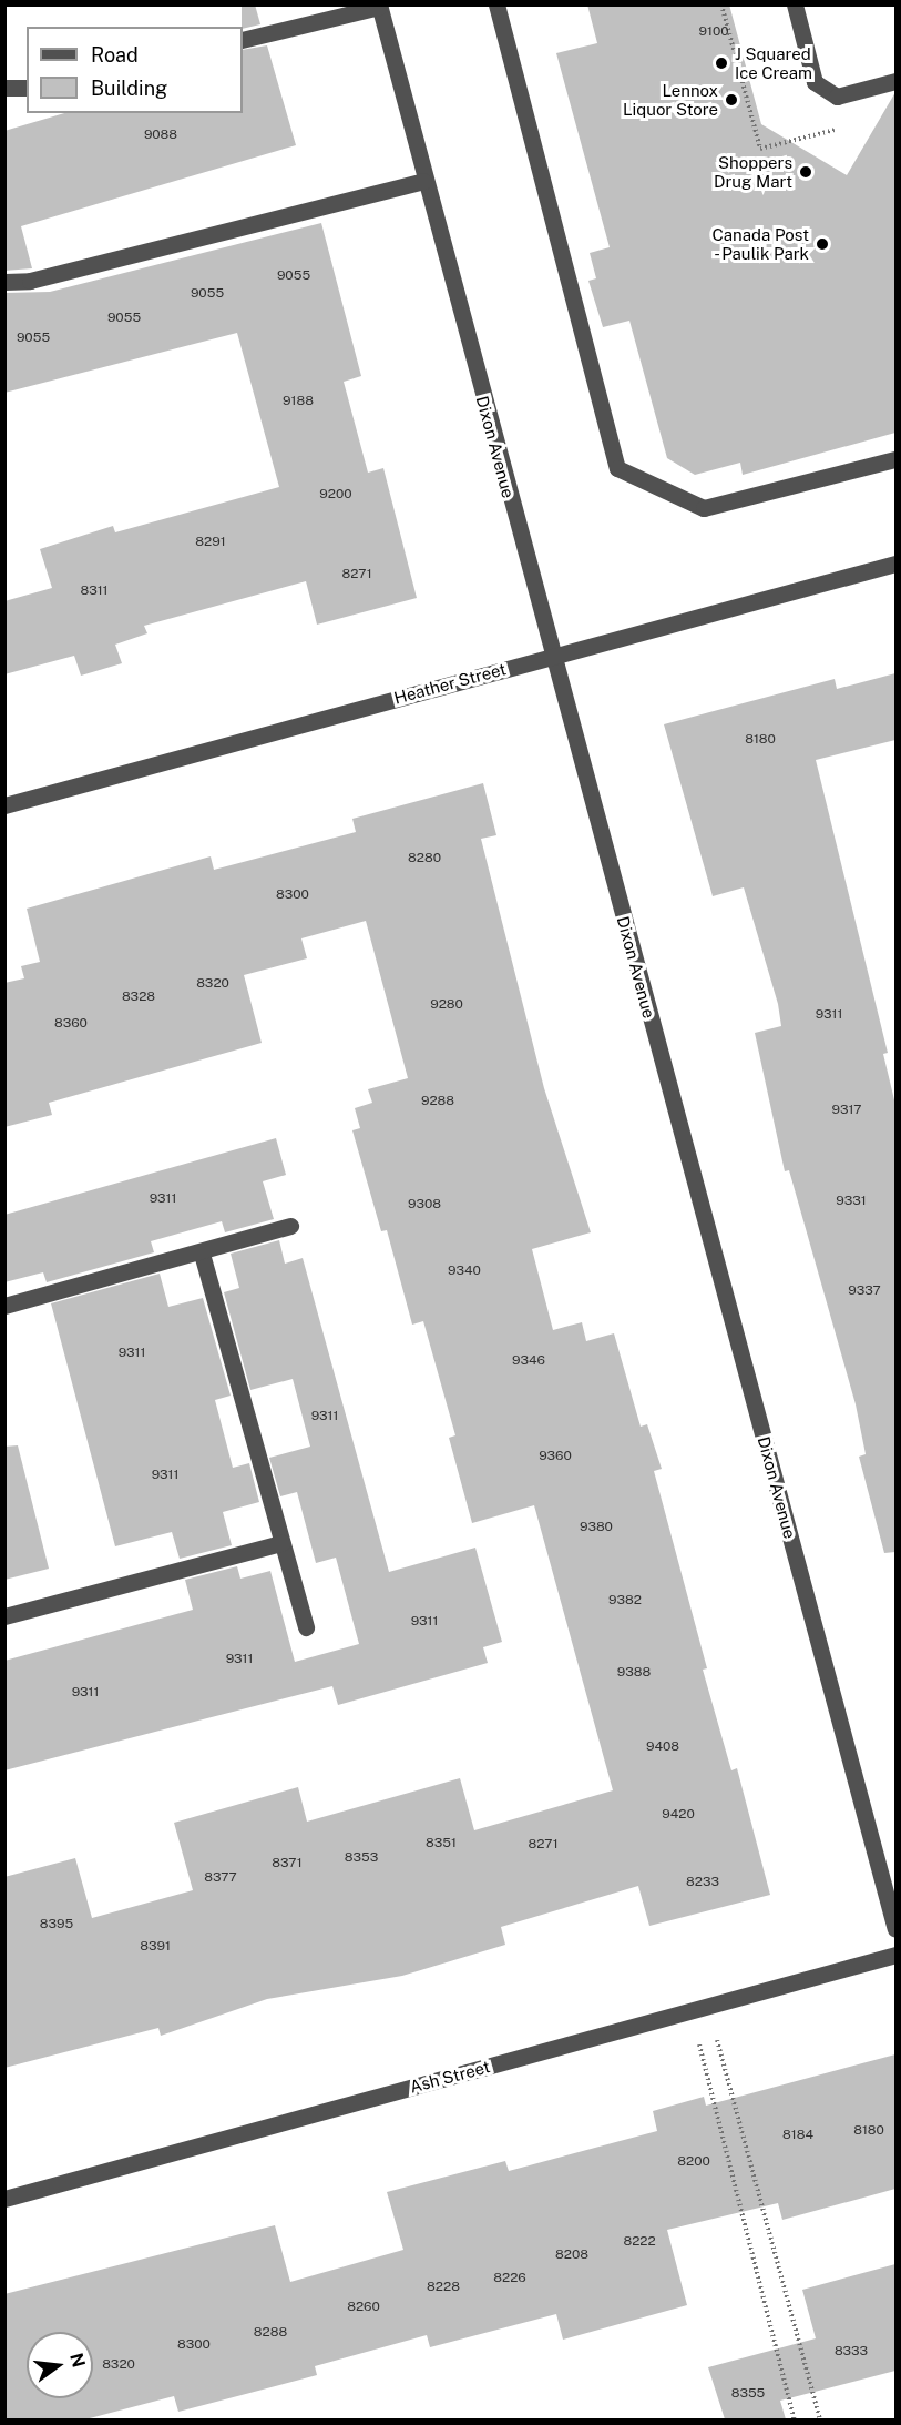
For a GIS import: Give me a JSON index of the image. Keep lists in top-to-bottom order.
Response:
{
  "streets": {
    "street": ["Dixon Avenue", "Heather Street", "Ash Street"]
  },
  "crossings": [
    ["Dixon Avenue", "Heather Street"]
  ],
  "places": [
    "J Squared Ice Cream",
    "Lennox Liquor Store",
    "Shoppers Drug Mart",
    "Canada Post - Paulik Park"
  ],
  "house_numbers": [
    "9100",
    "9088",
    "9055",
    "9055",
    "9055",
    "9055",
    "9188",
    "9200",
    "8291",
    "8271",
    "8311",
    "8180",
    "8280",
    "8300",
    "8320",
    "8328",
    "9280",
    "9311",
    "8360",
    "9288",
    "9317",
    "9311",
    "9331",
    "9308",
    "9340",
    "9337",
    "9311",
    "9346",
    "9311",
    "9360",
    "9311",
    "9380",
    "9382",
    "9311",
    "9311",
    "9388",
    "9311",
    "9408",
    "9420",
    "8351",
    "8271",
    "8353",
    "8371",
    "8377",
    "8233",
    "8395",
    "8391",
    "8180",
    "8184",
    "8200",
    "8222",
    "8208",
    "8226",
    "8228",
    "8260",
    "8288",
    "8300",
    "8333",
    "8320",
    "8355"
  ],
  "legend": ["Road", "Building"],
  "north": "right"
}
